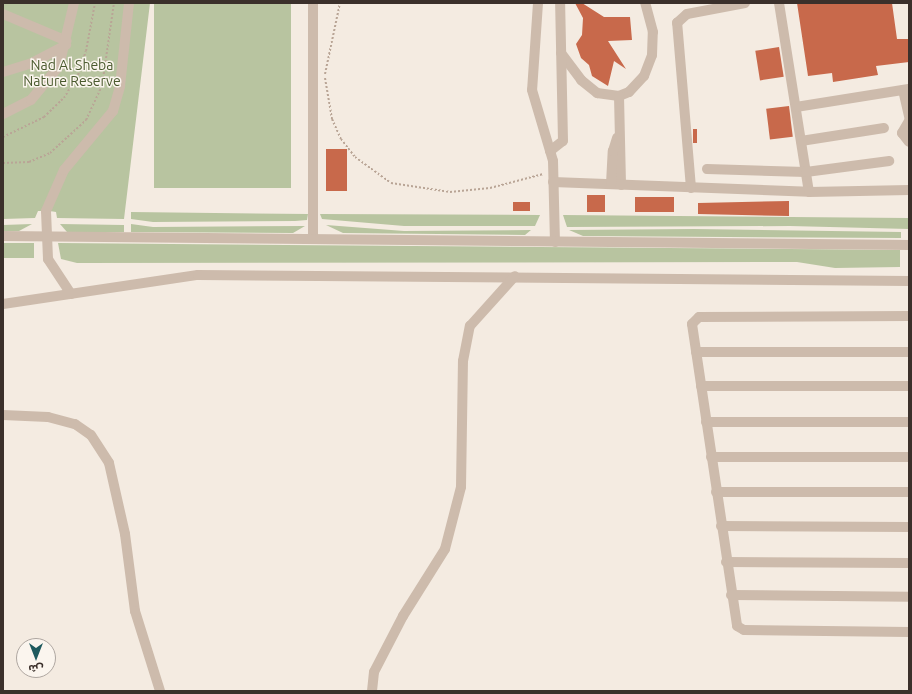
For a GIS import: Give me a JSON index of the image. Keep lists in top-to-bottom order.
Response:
{
  "parks": ["Nad Al Sheba Nature Reserve"],
  "north": "bottom"
}
